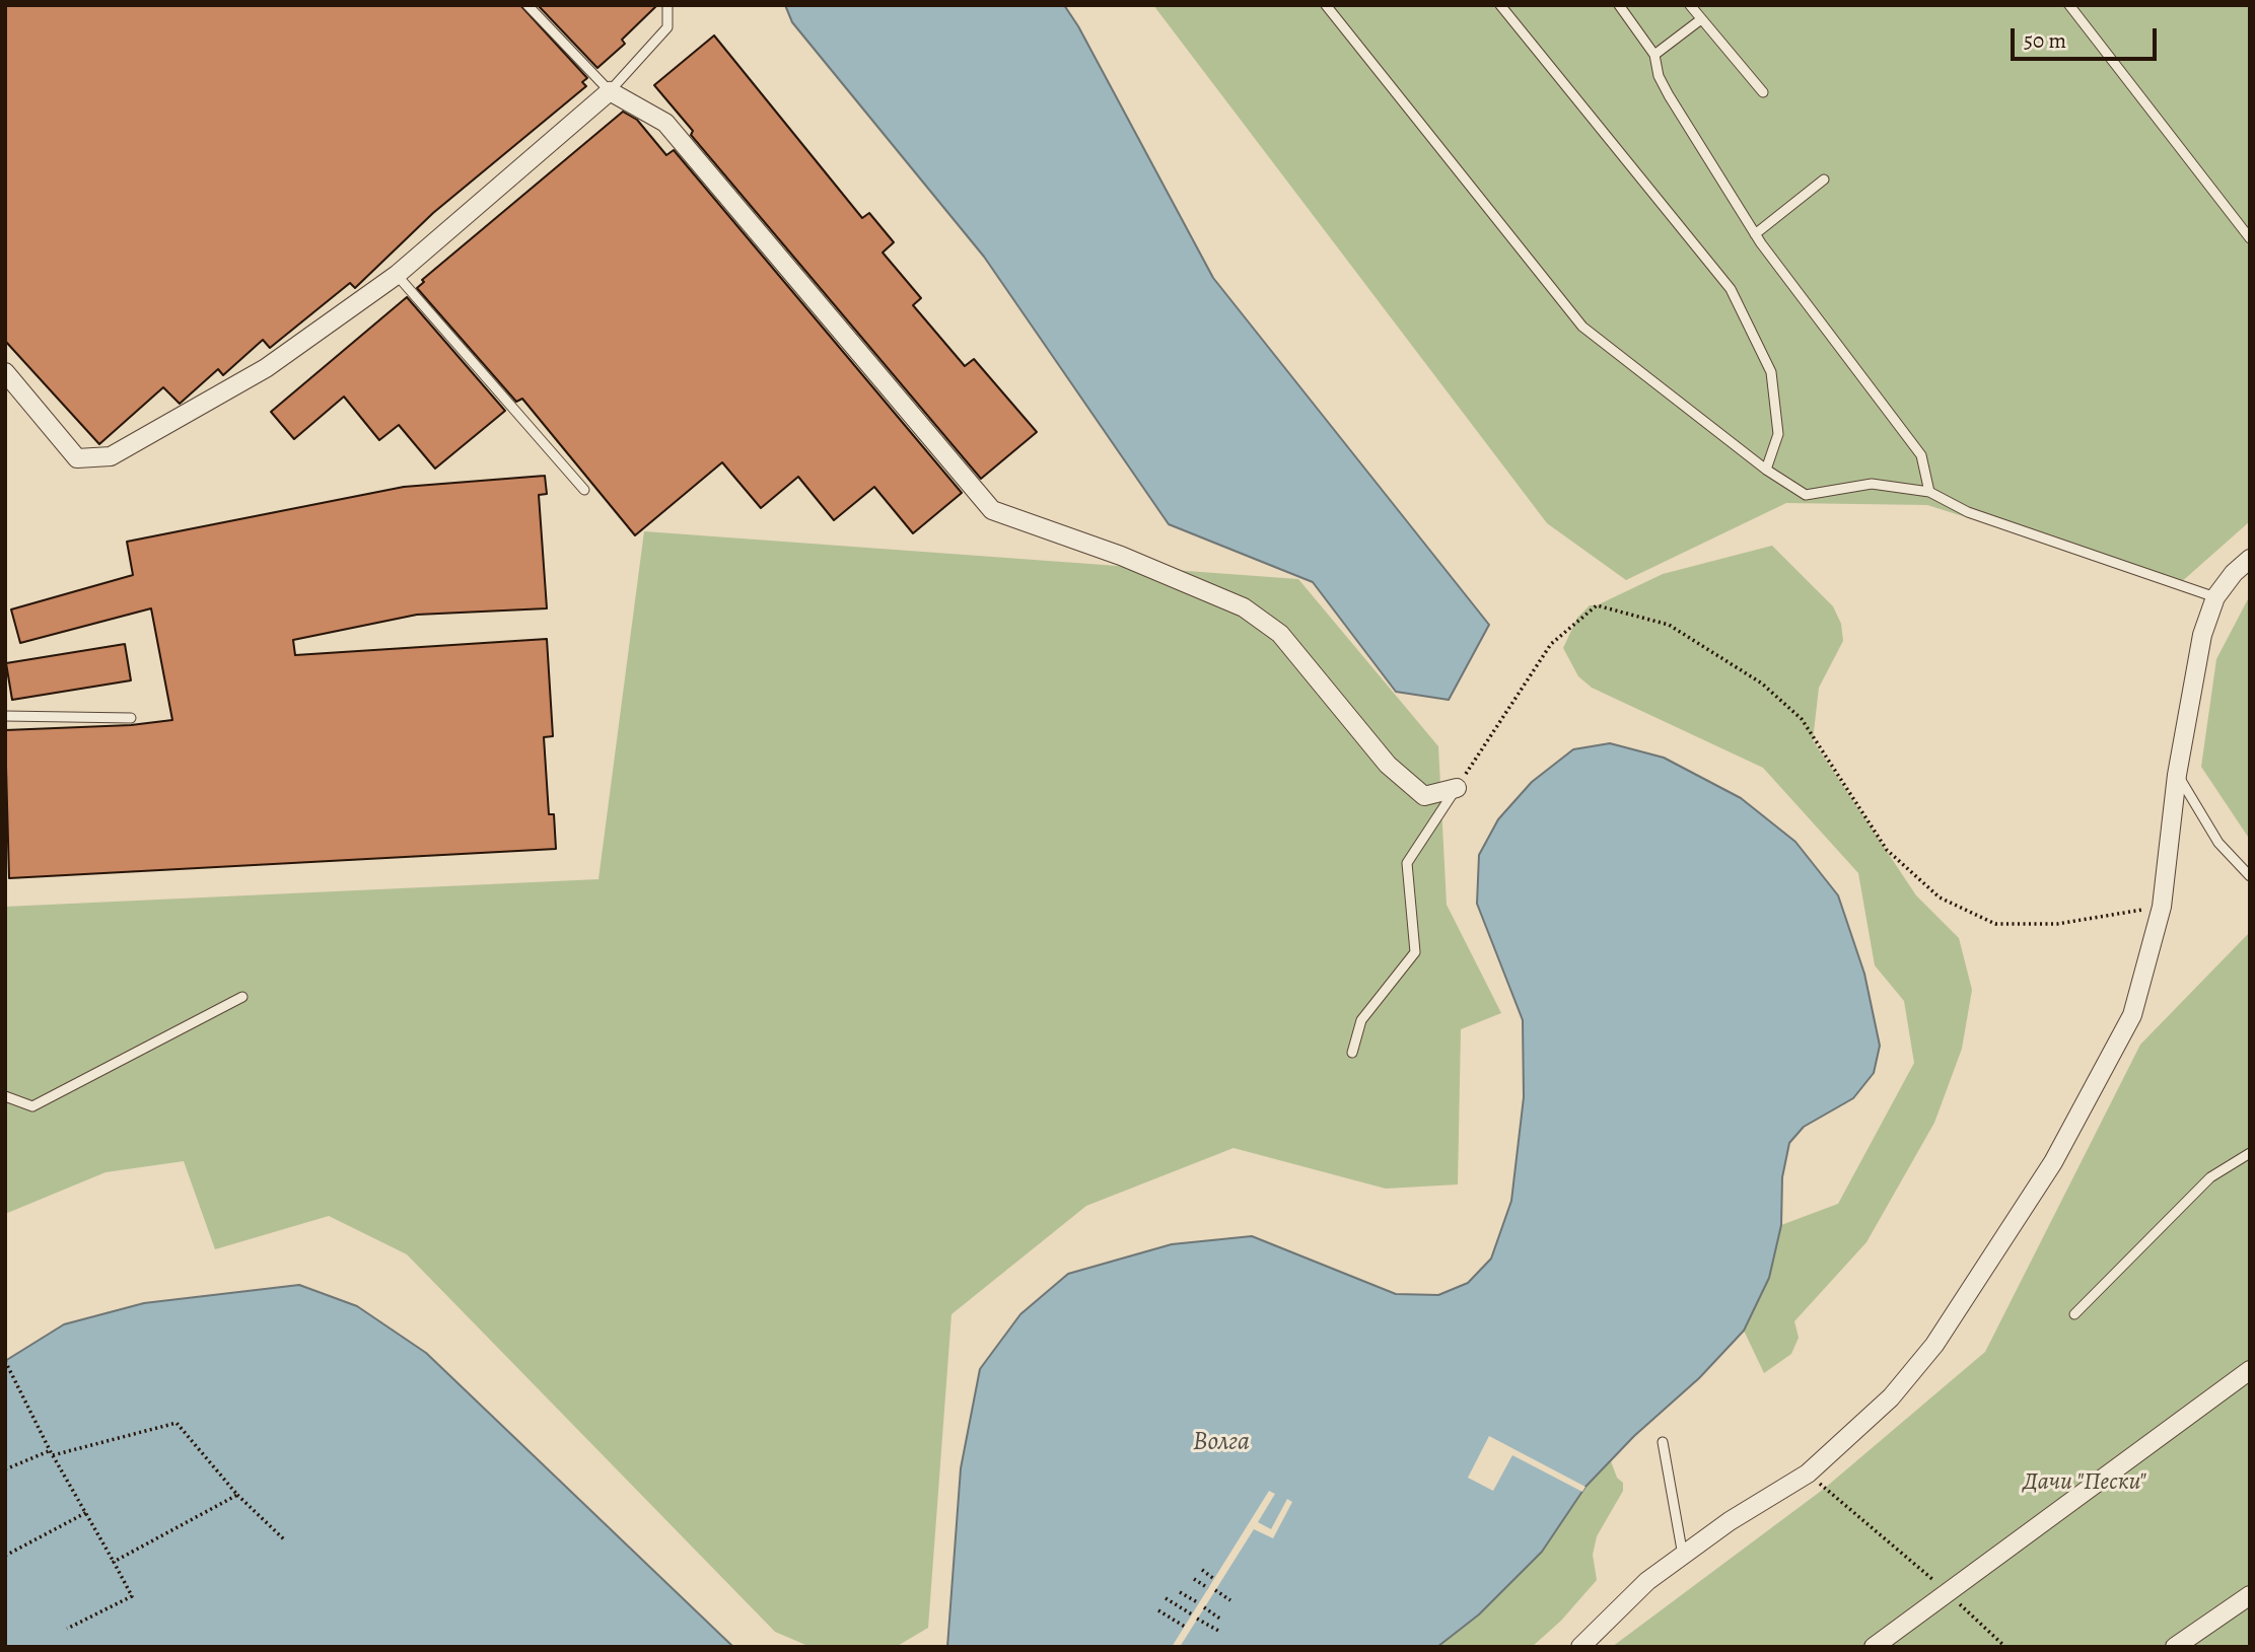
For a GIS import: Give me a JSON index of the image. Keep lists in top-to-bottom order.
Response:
{
  "water": ["Волга"],
  "parks": ["Дачи \"Пески\""],
  "scale_bar": "50 m"
}
